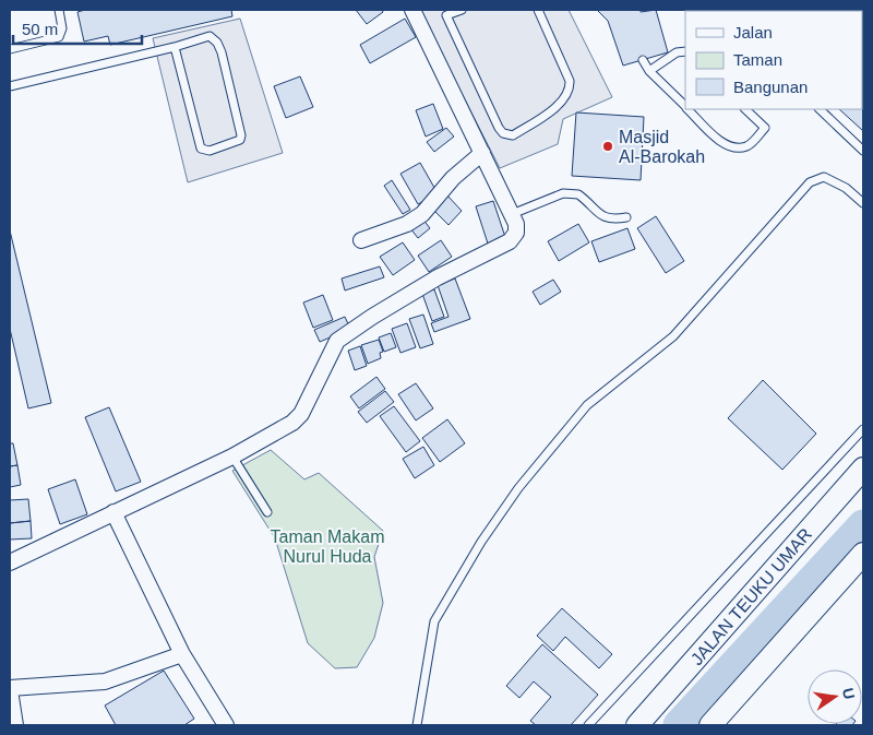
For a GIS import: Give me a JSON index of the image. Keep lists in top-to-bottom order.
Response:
{
  "streets": {
    "main road": ["JALAN TEUKU UMAR"]
  },
  "parks": ["Taman Makam Nurul Huda"],
  "places": ["Masjid Al-Barokah"],
  "legend": ["Jalan", "Taman", "Bangunan"],
  "scale_bar": "50 m",
  "north": "right"
}
